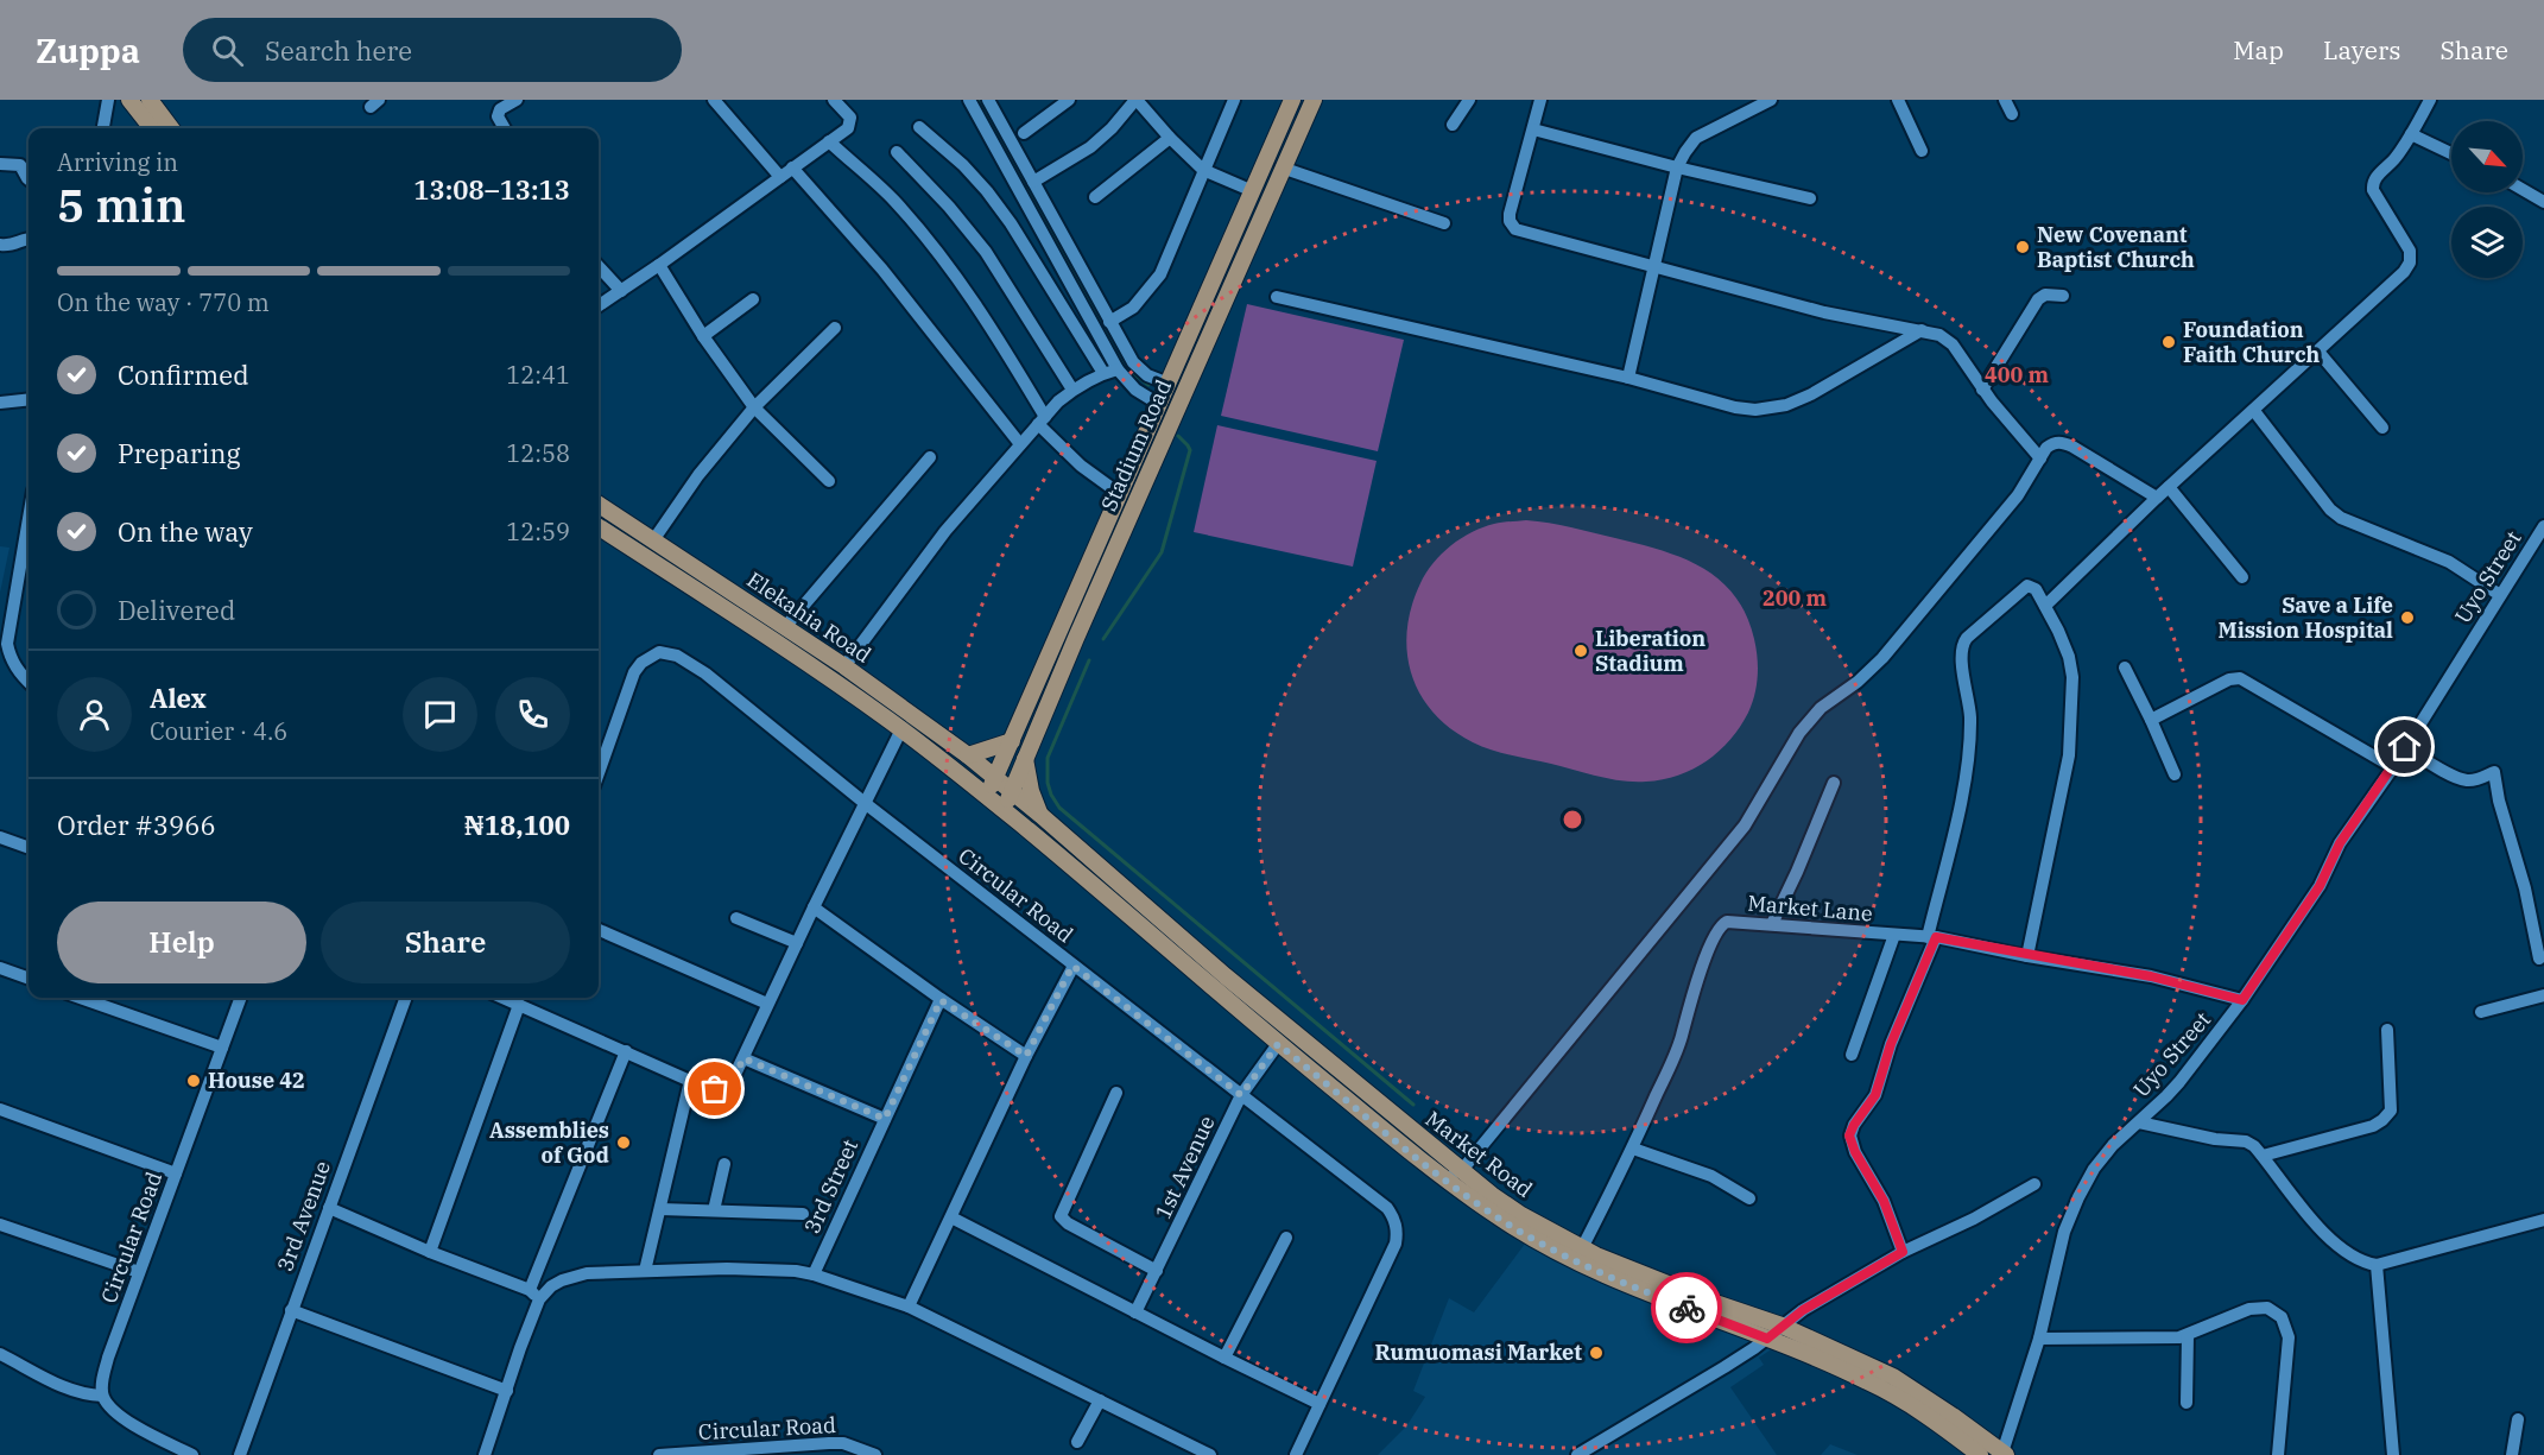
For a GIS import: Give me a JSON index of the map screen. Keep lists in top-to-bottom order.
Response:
{
  "streets": {
    "main road": ["Stadium Road", "Elekahia Road", "Market Road"],
    "street": [
      "Uyo Street",
      "Circular Road",
      "Market Lane",
      "1st Avenue",
      "3rd Street",
      "3rd Avenue"
    ]
  },
  "crossings": [
    ["Stadium Road", "Elekahia Road"],
    ["Stadium Road", "Market Road"],
    ["Uyo Street", "Market Lane"],
    ["Uyo Street", "Market Road"],
    ["Elekahia Road", "Market Road"],
    ["Circular Road", "1st Avenue"],
    ["Market Lane", "Market Road"],
    ["Market Road", "1st Avenue"]
  ],
  "places": [
    "New Covenant Baptist Church",
    "Foundation Faith Church",
    "Save a Life Mission Hospital",
    "Liberation Stadium",
    "House 42",
    "Assemblies of God",
    "Rumuomasi Market"
  ],
  "north": "bottom right",
  "page": {
    "header": "Zuppa",
    "search": "Search here",
    "nav": ["Map", "Layers", "Share"],
    "heading": ["5 min", "Arriving in", "13:08–13:13"],
    "panel": [
      "Alex",
      "Courier · 4.6",
      "Order #3966",
      "₦18,100"
    ],
    "bar": "On the way · 770 m",
    "list": [
      ["Confirmed", "12:41"],
      ["Preparing", "12:58"],
      ["On the way", "12:59"],
      "Delivered"
    ],
    "buttons": ["Help", "Share"]
  },
  "rings": ["400 m", "200 m"]
}
